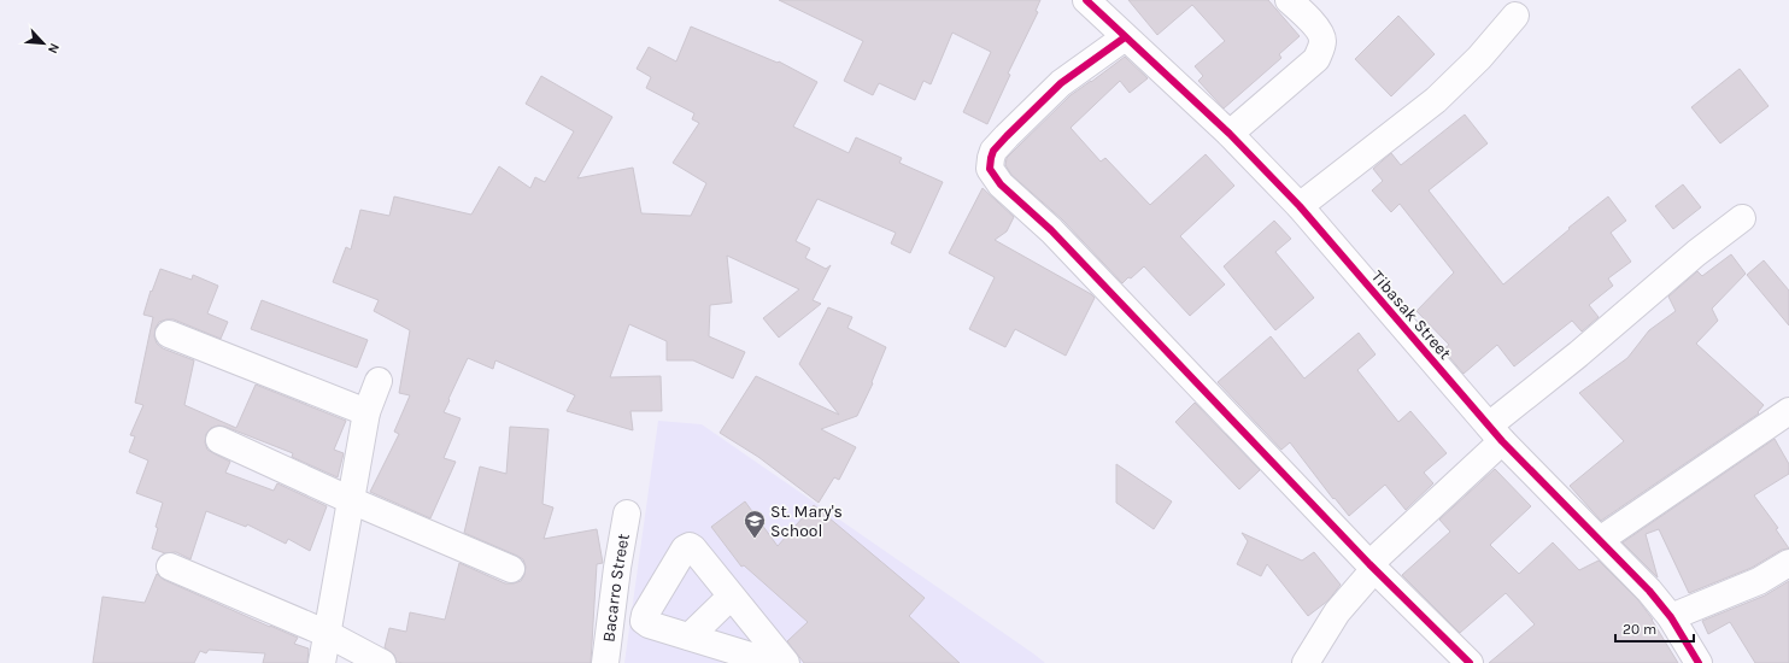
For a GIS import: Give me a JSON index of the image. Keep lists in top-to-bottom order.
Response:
{
  "streets": {
    "street": ["Tibasak Street", "Bacarro Street"]
  },
  "places": {
    "school or university": ["St. Mary's School"]
  },
  "scale_bar": "20 m",
  "north": "bottom right"
}
